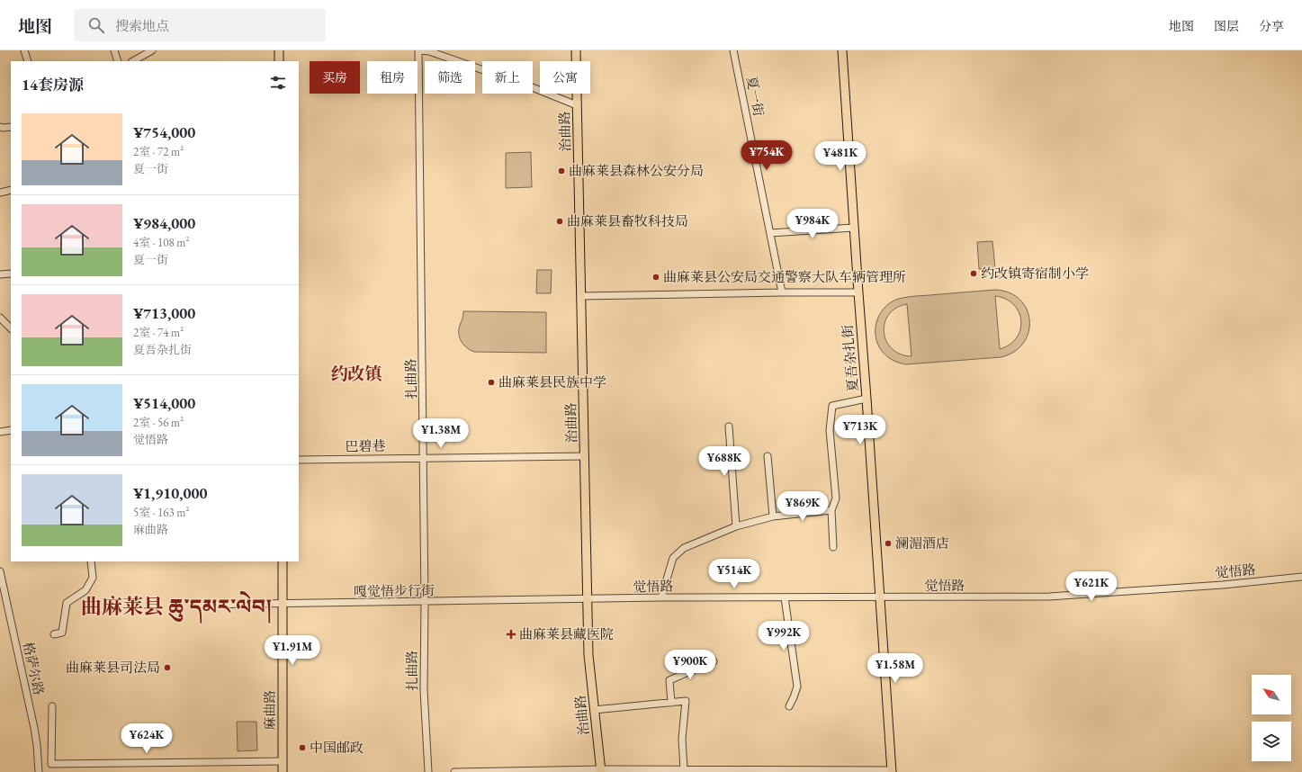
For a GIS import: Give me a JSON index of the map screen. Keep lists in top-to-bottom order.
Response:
{
  "streets": {
    "main road": ["治曲路", "夏吾杂扎街", "麻曲路"],
    "street": [
      "夏一街",
      "扎曲路",
      "巴碧巷",
      "觉悟路",
      "嘎觉悟步行街",
      "格萨尔路"
    ]
  },
  "crossings": [
    ["治曲路", "巴碧巷"],
    ["治曲路", "觉悟路"],
    ["治曲路", "嘎觉悟步行街"],
    ["夏吾杂扎街", "觉悟路"],
    ["扎曲路", "巴碧巷"],
    ["扎曲路", "嘎觉悟步行街"],
    ["觉悟路", "嘎觉悟步行街"],
    ["嘎觉悟步行街", "麻曲路"]
  ],
  "districts": ["约改镇", "曲麻莱县 ཆུ་དམར་ལེབ།"],
  "places": {
    "other": [
      "曲麻莱县森林公安分局",
      "曲麻莱县畜牧科技局",
      "约改镇寄宿制小学",
      "曲麻莱县公安局交通警察大队车辆管理所",
      "曲麻莱县民族中学",
      "澜湄酒店",
      "曲麻莱县司法局",
      "中国邮政"
    ],
    "health": ["曲麻莱县藏医院"]
  },
  "north": "top left",
  "page": {
    "header": "地图",
    "search": "搜索地点",
    "nav": ["地图", "图层", "分享"],
    "chip": [
      "买房",
      "租房",
      "筛选",
      "新上",
      "公寓"
    ],
    "heading": "14套房源",
    "list": [
      {
        "name": "¥754,000",
        "note": "2室 · 72 m² · 夏一街"
      },
      {
        "name": "¥984,000",
        "note": "4室 · 108 m² · 夏一街"
      },
      {
        "name": "¥713,000",
        "note": "2室 · 74 m² · 夏吾杂扎街"
      },
      {
        "name": "¥514,000",
        "note": "2室 · 56 m² · 觉悟路"
      },
      {
        "name": "¥1,910,000",
        "note": "5室 · 163 m² · 麻曲路"
      }
    ],
    "price": [
      "¥754K",
      "¥481K",
      "¥984K",
      "¥713K",
      "¥1.38M",
      "¥688K",
      "¥869K",
      "¥514K",
      "¥621K",
      "¥992K",
      "¥1.91M",
      "¥900K",
      "¥1.58M",
      "¥624K"
    ]
  }
}
